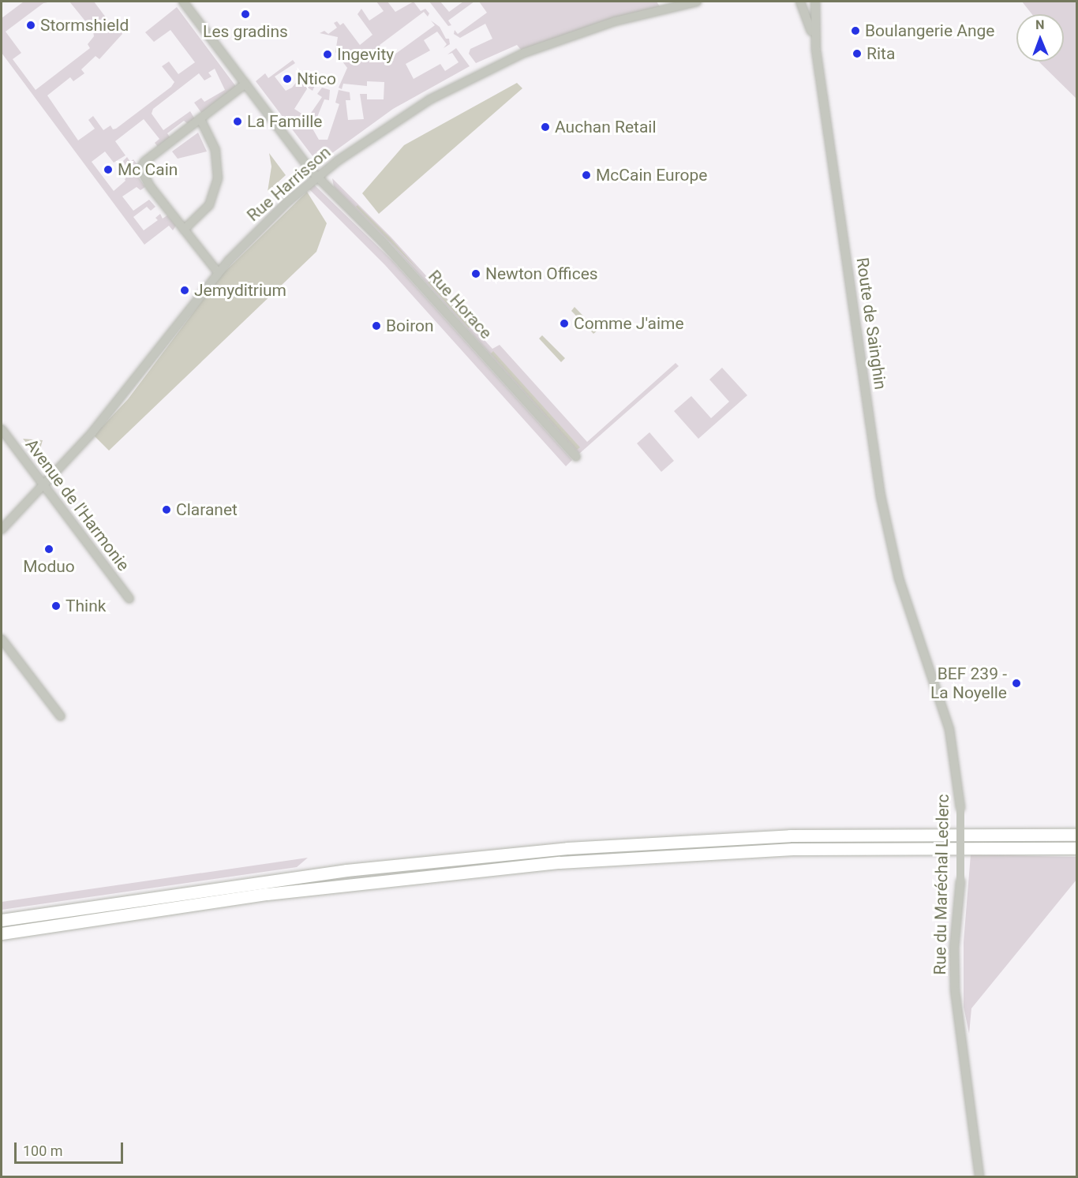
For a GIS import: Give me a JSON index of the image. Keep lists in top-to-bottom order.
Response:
{
  "streets": {
    "street": [
      "Rue Harrisson",
      "Rue Horace",
      "Route de Sainghin",
      "Avenue de l'Harmonie",
      "Rue du Maréchal Leclerc"
    ]
  },
  "crossings": [
    ["Rue Harrisson", "Rue Horace"],
    ["Rue Harrisson", "Avenue de l'Harmonie"],
    ["Route de Sainghin", "Rue du Maréchal Leclerc"]
  ],
  "places": [
    "Les gradins",
    "Stormshield",
    "Boulangerie Ange",
    "Rita",
    "Ingevity",
    "Ntico",
    "La Famille",
    "Auchan Retail",
    "Mc Cain",
    "McCain Europe",
    "Newton Offices",
    "Jemyditrium",
    "Comme J'aime",
    "Boiron",
    "Claranet",
    "Moduo",
    "Think",
    "BEF 239 - La Noyelle"
  ],
  "scale_bar": "100 m",
  "north": "top"
}
